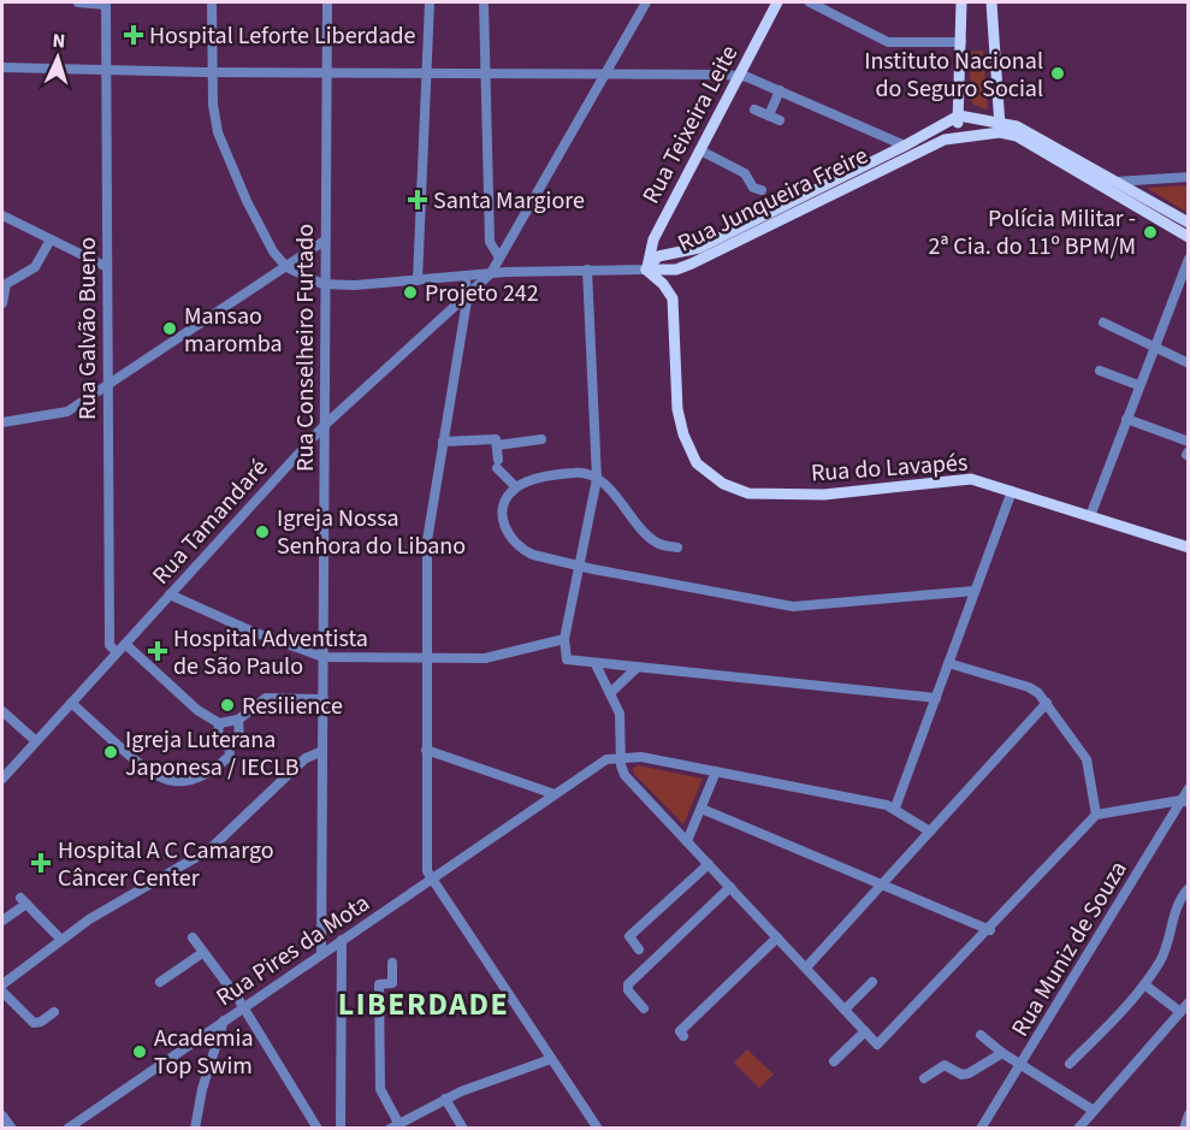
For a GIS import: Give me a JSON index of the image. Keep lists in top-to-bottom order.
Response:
{
  "streets": {
    "main road": ["Rua Teixeira Leite", "Rua Junqueira Freire", "Rua do Lavapés"],
    "street": [
      "Rua Galvão Bueno",
      "Rua Conselheiro Furtado",
      "Rua Tamandaré",
      "Rua Muniz de Souza",
      "Rua Pires da Mota"
    ]
  },
  "crossings": [
    ["Rua Teixeira Leite", "Rua Junqueira Freire"],
    ["Rua Teixeira Leite", "Rua do Lavapés"],
    ["Rua Junqueira Freire", "Rua do Lavapés"],
    ["Rua Galvão Bueno", "Rua Tamandaré"],
    ["Rua Conselheiro Furtado", "Rua Tamandaré"],
    ["Rua Conselheiro Furtado", "Rua Pires da Mota"]
  ],
  "districts": ["LIBERDADE"],
  "places": {
    "health": [
      "Hospital Leforte Liberdade",
      "Santa Margiore",
      "Hospital Adventista de São Paulo",
      "Hospital A C Camargo Câncer Center"
    ],
    "other": [
      "Instituto Nacional do Seguro Social",
      "Polícia Militar - 2ª Cia. do 11º BPM/M",
      "Projeto 242",
      "Mansao maromba",
      "Igreja Nossa Senhora do Libano",
      "Resilience",
      "Igreja Luterana Japonesa / IECLB",
      "Academia Top Swim"
    ]
  },
  "north": "top"
}
